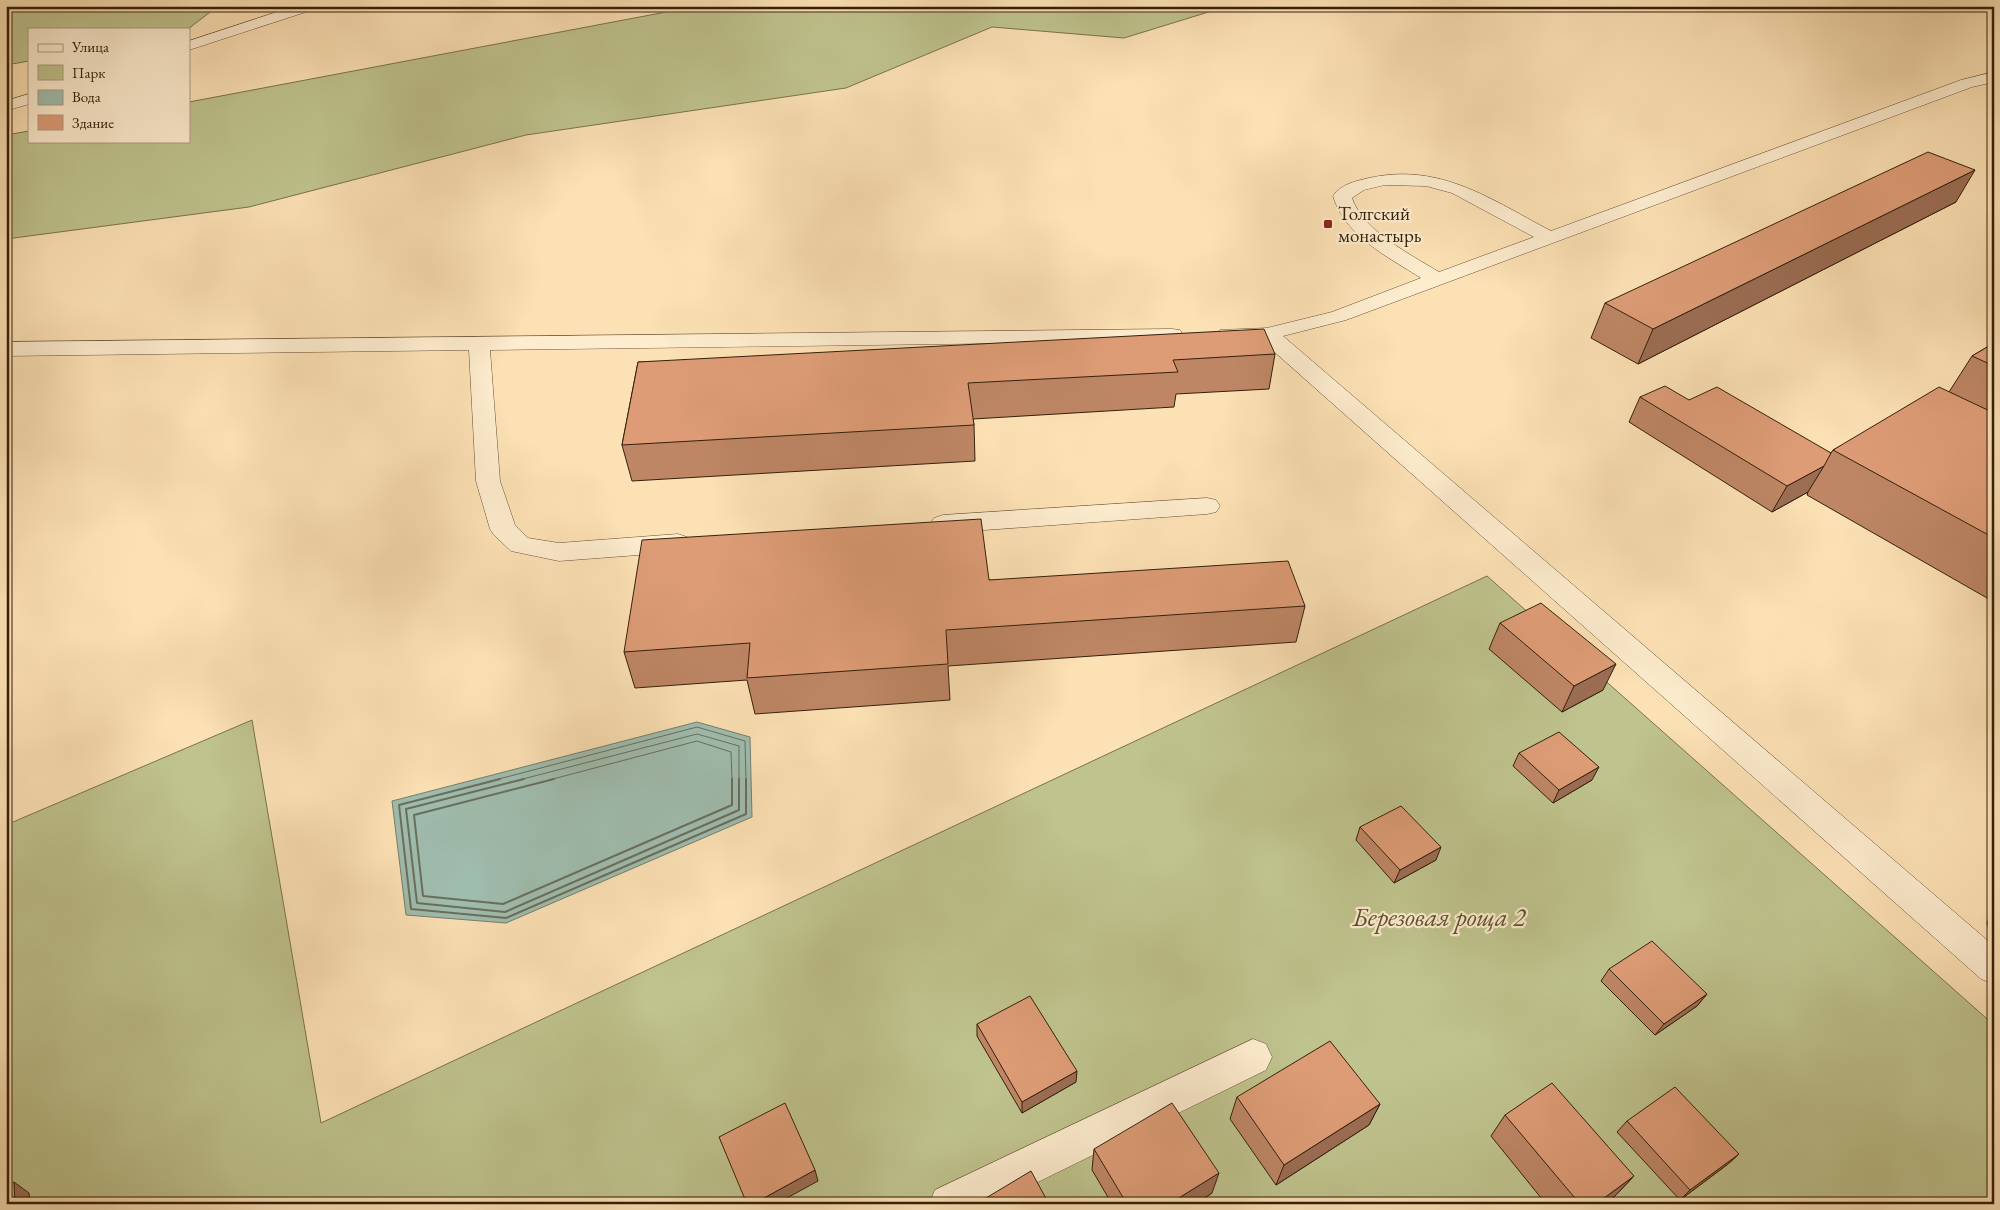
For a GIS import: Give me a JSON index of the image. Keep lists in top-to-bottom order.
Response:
{
  "parks": ["Березовая роща 2"],
  "places": {
    "transit": ["Толгский монастырь"]
  },
  "legend": [
    "Улица",
    "Парк",
    "Вода",
    "Здание"
  ]
}
